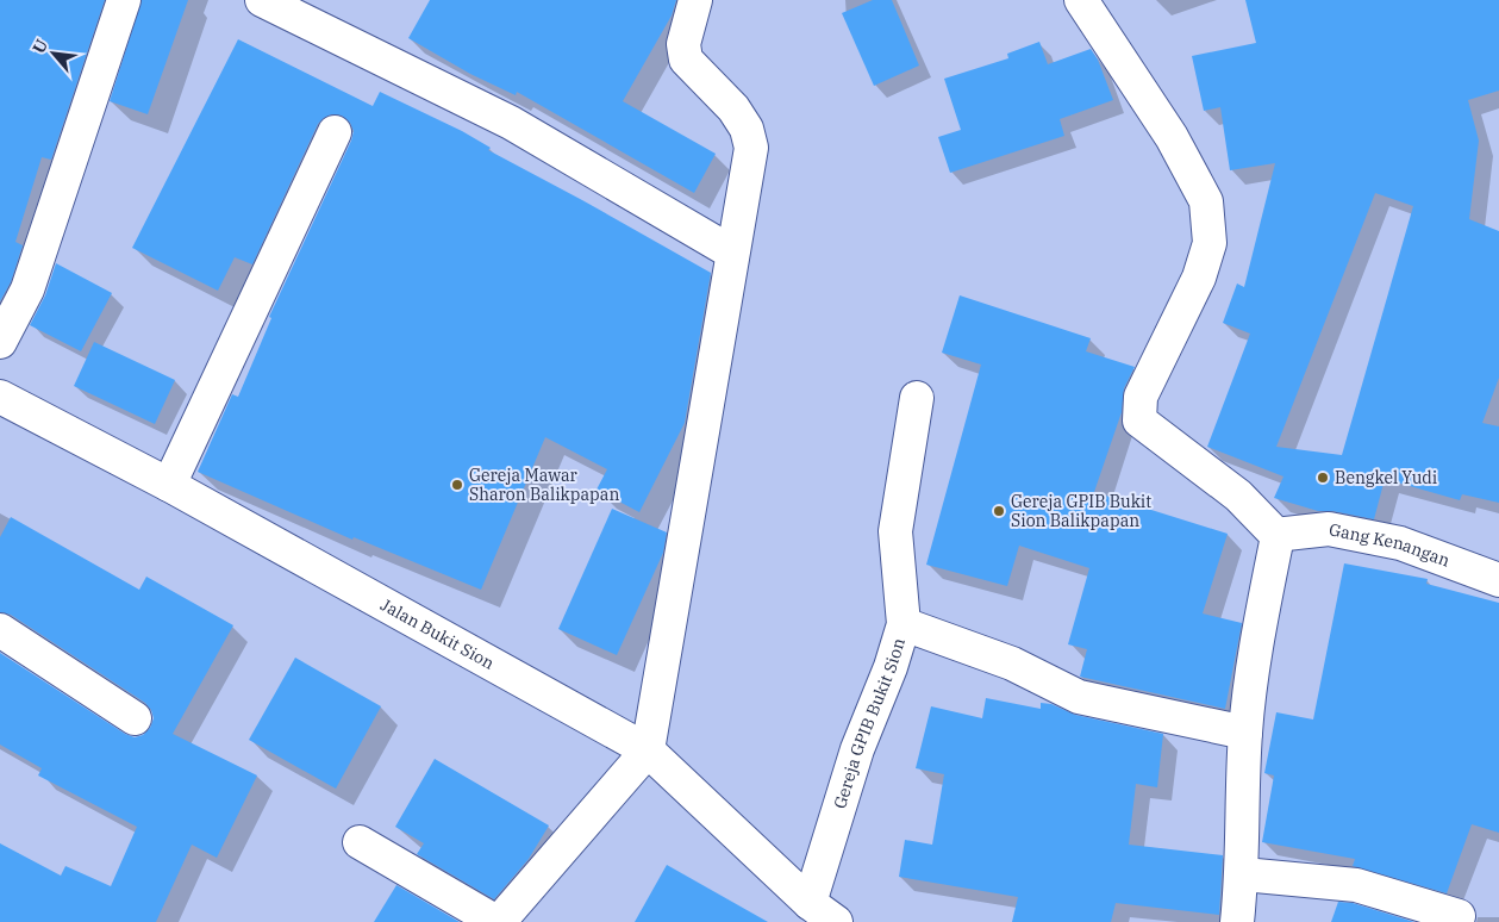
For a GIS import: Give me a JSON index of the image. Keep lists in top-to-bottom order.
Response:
{
  "streets": {
    "street": ["Gang Kenangan", "Jalan Bukit Sion", "Gereja GPIB Bukit Sion"]
  },
  "crossings": [
    ["Jalan Bukit Sion", "Gereja GPIB Bukit Sion"]
  ],
  "places": ["Bengkel Yudi", "Gereja Mawar Sharon Balikpapan", "Gereja GPIB Bukit Sion Balikpapan"],
  "north": "top left"
}
